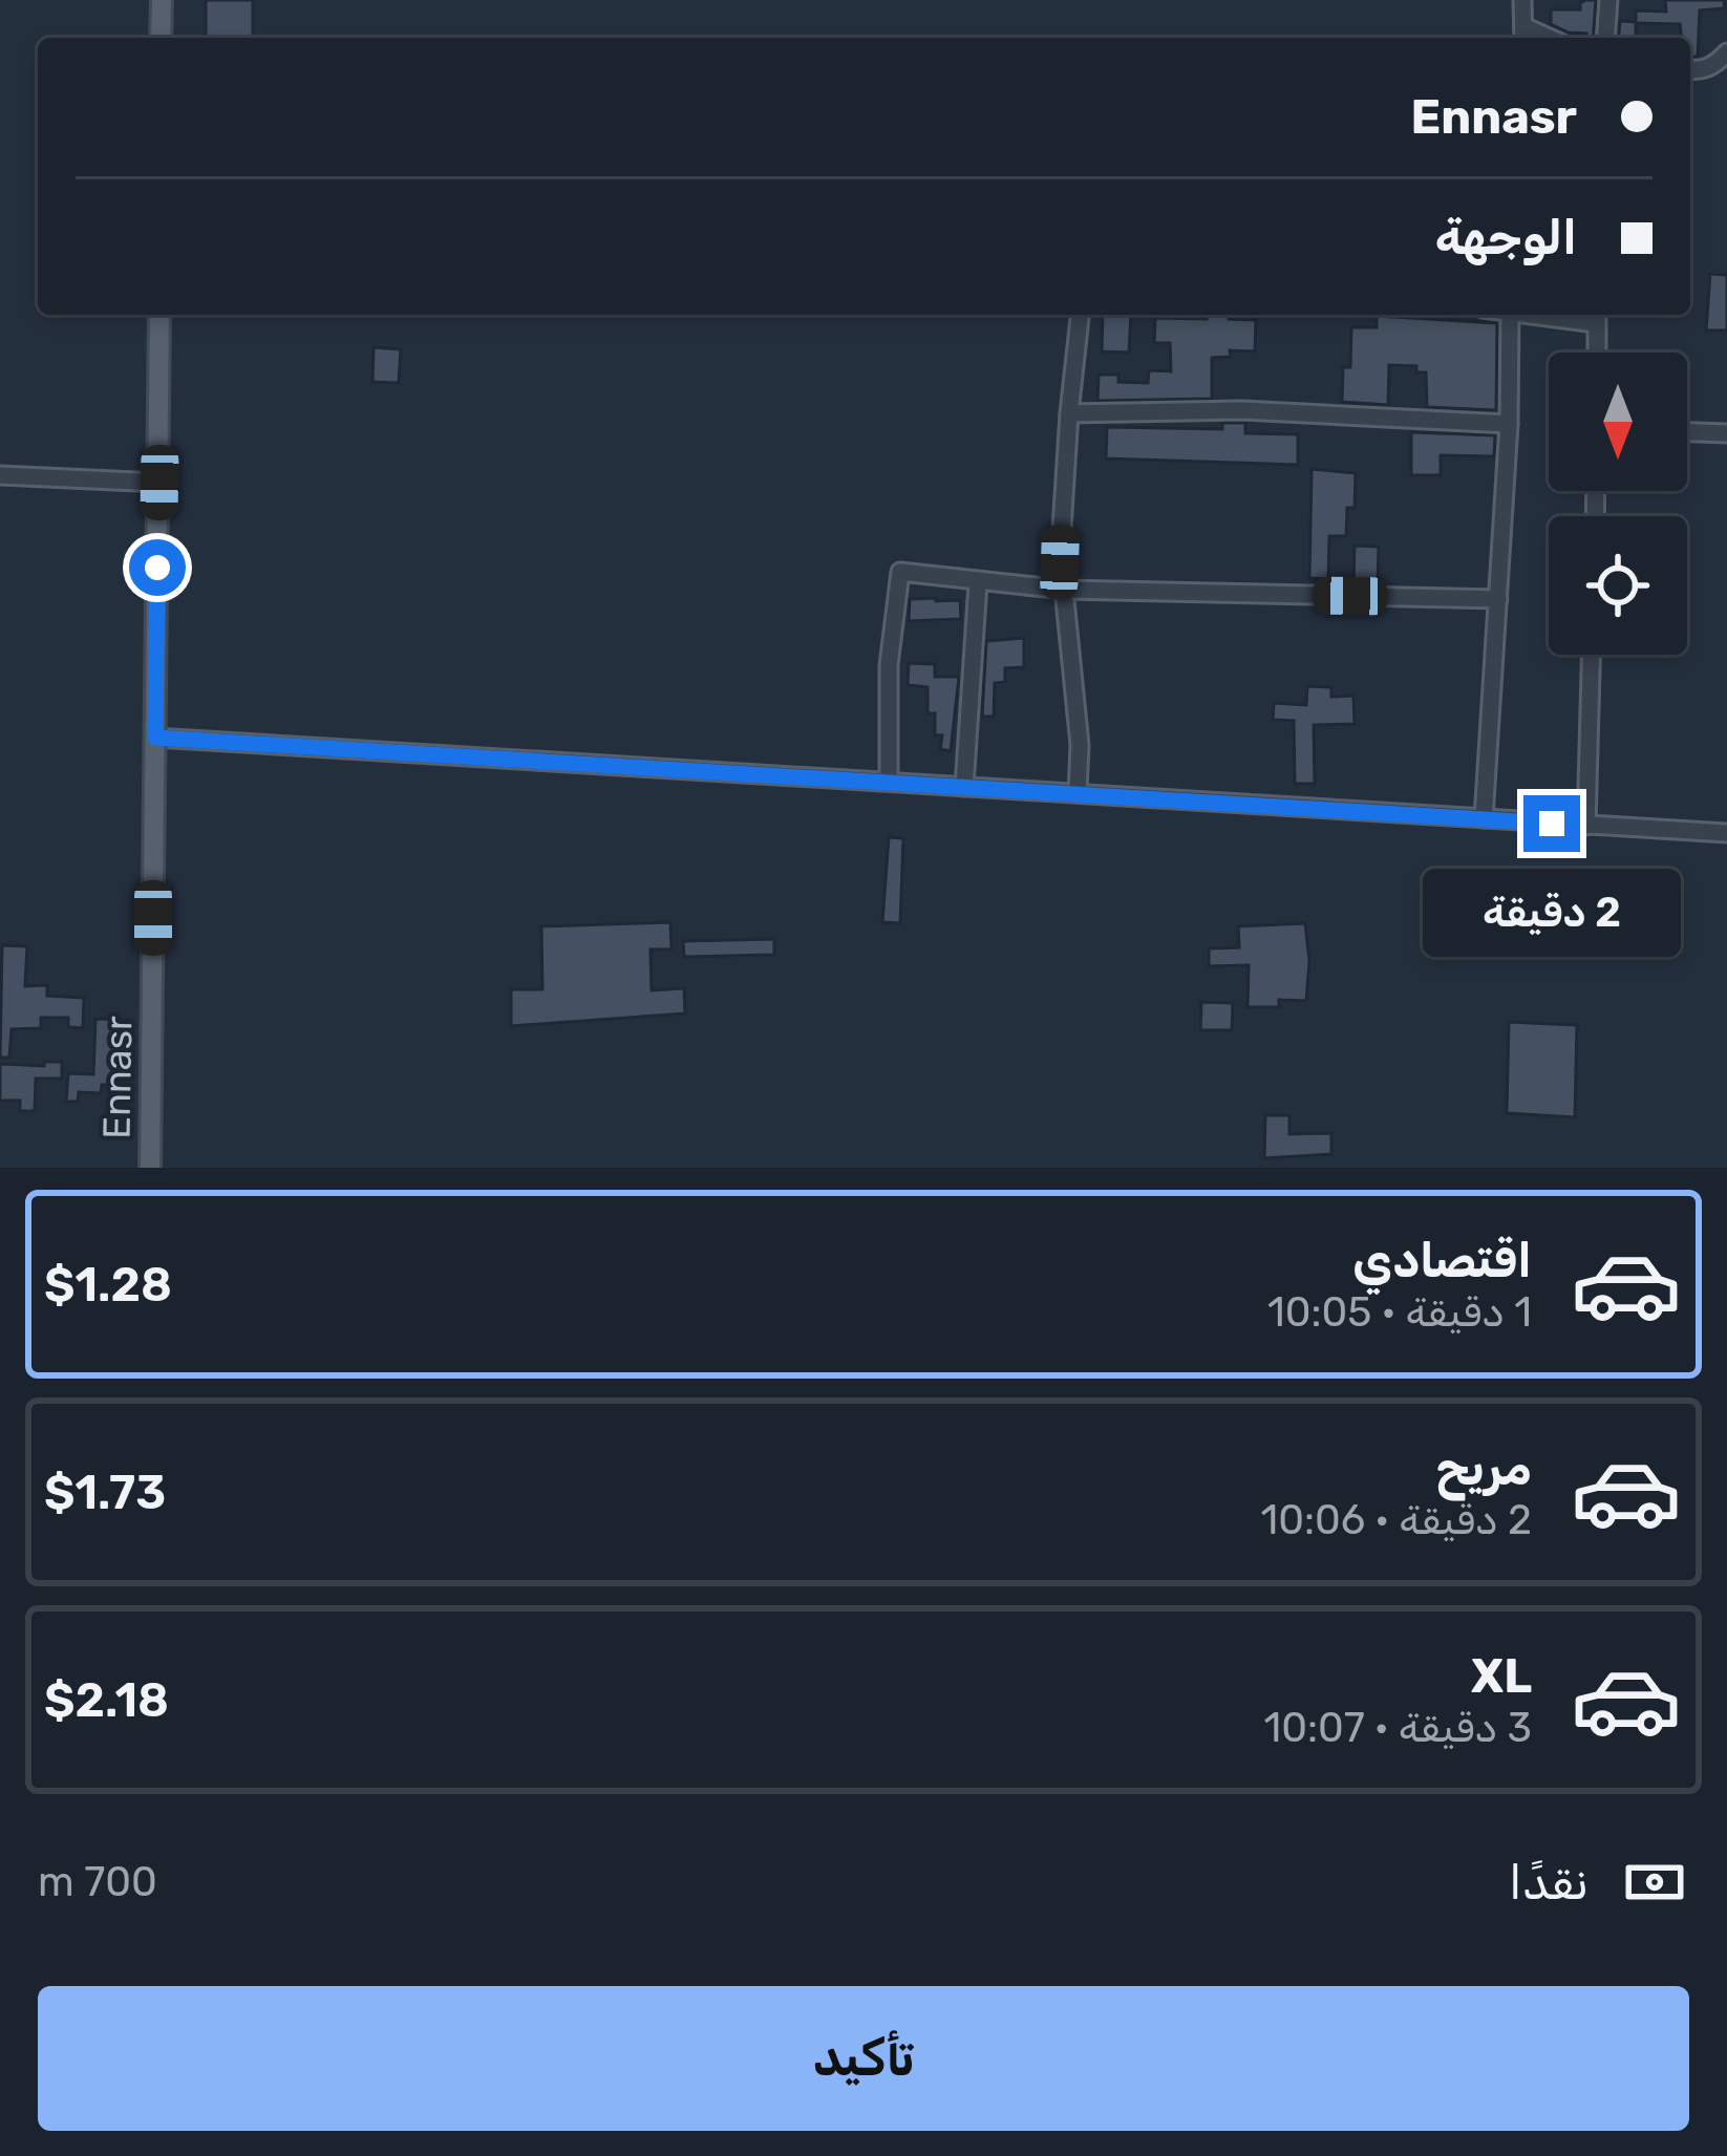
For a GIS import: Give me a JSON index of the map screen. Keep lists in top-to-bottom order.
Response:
{
  "streets": {
    "main road": ["Ennasr"]
  },
  "north": "bottom",
  "page": {
    "banner": ["Ennasr", "الوجهة"],
    "bubble": "2 دقيقة",
    "list": [
      {
        "name": "اقتصادي",
        "note": "1 دقيقة · 10:05",
        "value": "$1.28"
      },
      {
        "name": "مريح",
        "note": "2 دقيقة · 10:06",
        "value": "$1.73"
      },
      {
        "name": "XL",
        "note": "3 دقيقة · 10:07",
        "value": "$2.18"
      }
    ],
    "pay": ["نقدًا", "700 m"],
    "buttons": "تأكيد"
  }
}
